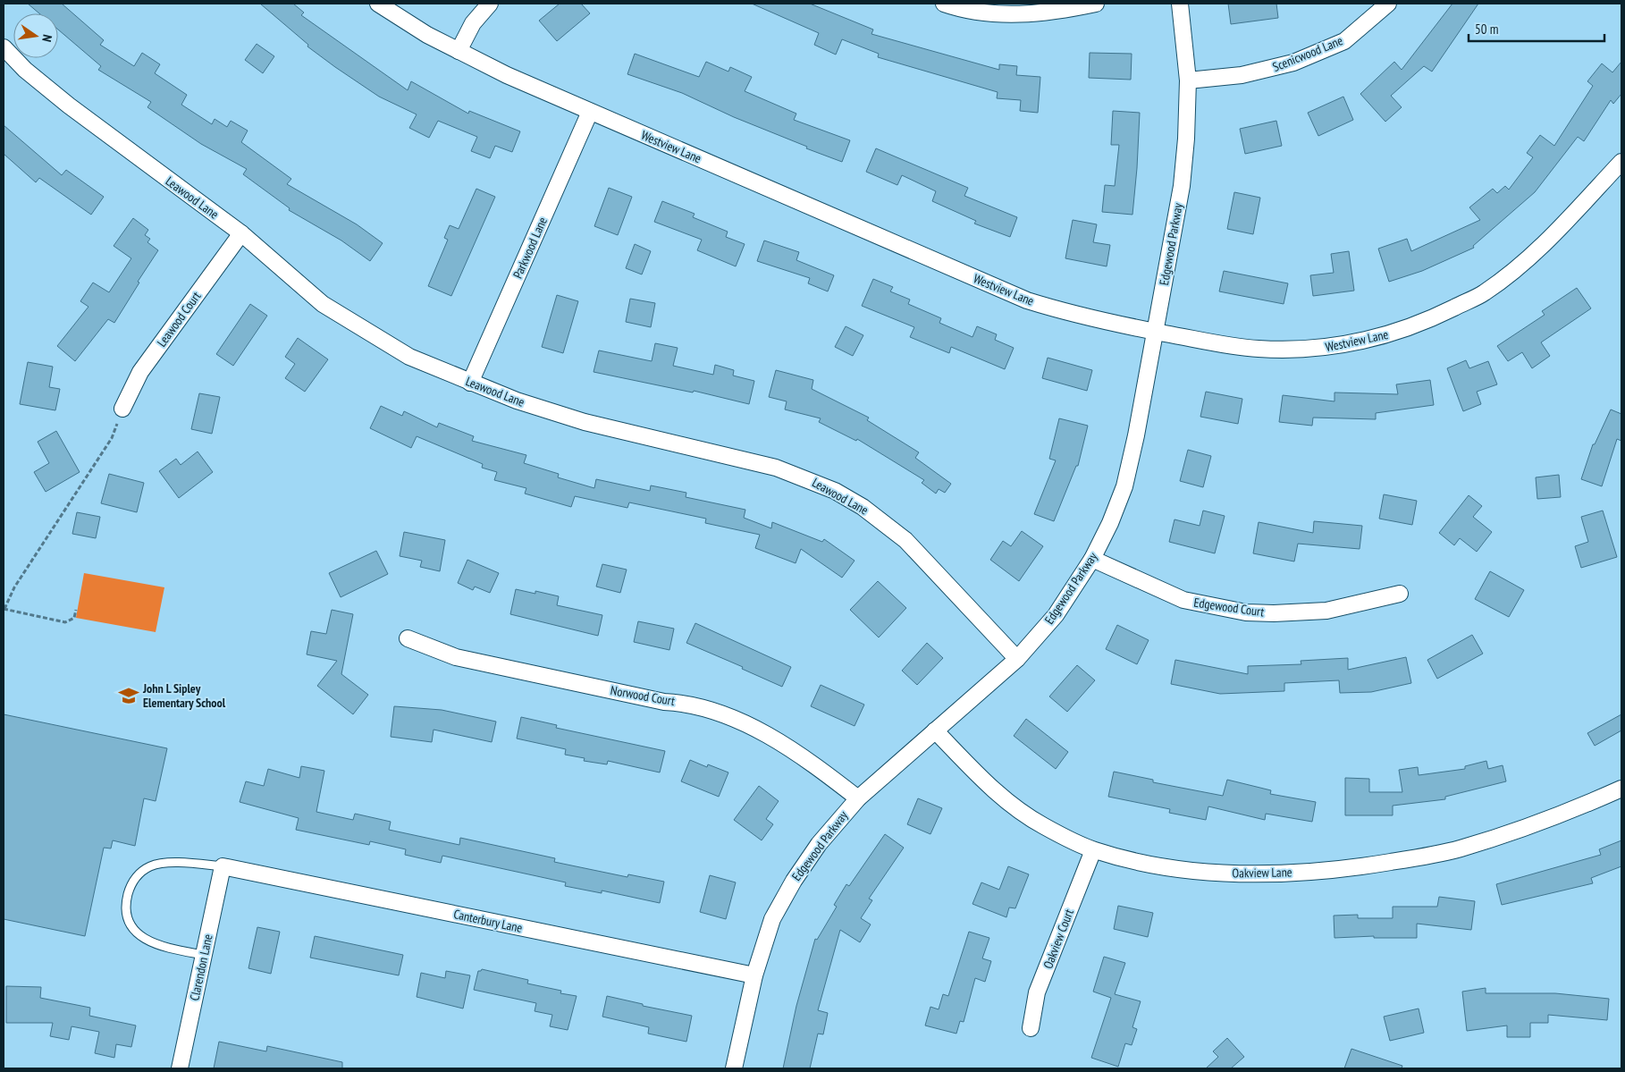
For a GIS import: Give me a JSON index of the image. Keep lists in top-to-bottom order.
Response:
{
  "streets": {
    "street": [
      "Scenicwood Lane",
      "Westview Lane",
      "Leawood Lane",
      "Edgewood Parkway",
      "Parkwood Lane",
      "Leawood Court",
      "Edgewood Court",
      "Norwood Court",
      "Oakview Lane",
      "Canterbury Lane",
      "Oakview Court",
      "Clarendon Lane"
    ]
  },
  "crossings": [
    ["Scenicwood Lane", "Edgewood Parkway"],
    ["Westview Lane", "Edgewood Parkway"],
    ["Westview Lane", "Parkwood Lane"],
    ["Leawood Lane", "Edgewood Parkway"],
    ["Leawood Lane", "Parkwood Lane"],
    ["Leawood Lane", "Leawood Court"],
    ["Edgewood Parkway", "Edgewood Court"],
    ["Edgewood Parkway", "Norwood Court"],
    ["Edgewood Parkway", "Oakview Lane"],
    ["Edgewood Parkway", "Canterbury Lane"],
    ["Oakview Lane", "Oakview Court"],
    ["Canterbury Lane", "Clarendon Lane"]
  ],
  "places": {
    "school or university": ["John L Sipley Elementary School"]
  },
  "scale_bar": "50 m",
  "north": "right"
}
